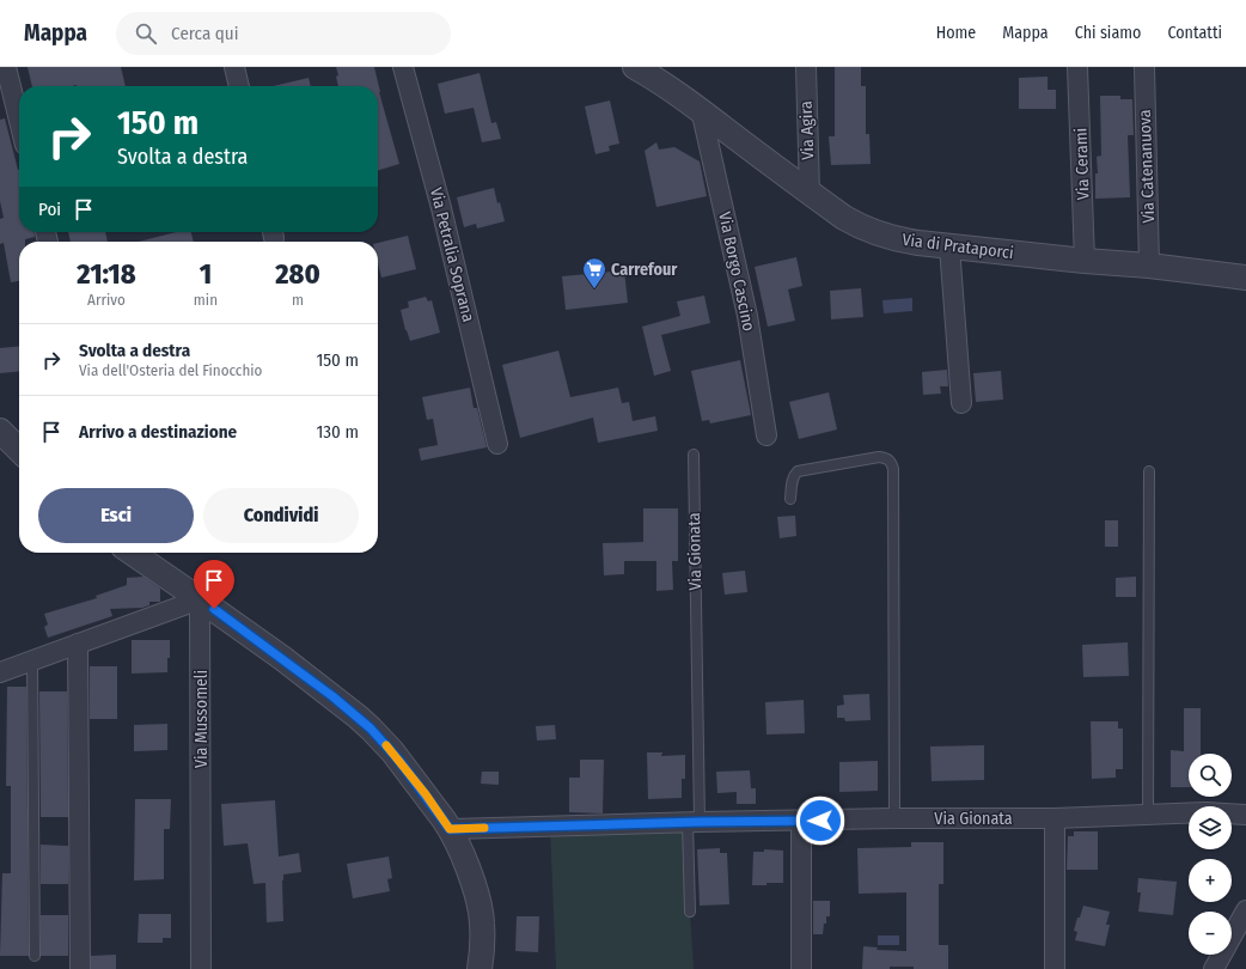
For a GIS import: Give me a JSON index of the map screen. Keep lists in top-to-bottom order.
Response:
{
  "streets": {
    "street": [
      "Via Agira",
      "Via Cerami",
      "Via Catenanuova",
      "Via di Prataporci",
      "Via Petralia Soprana",
      "Via Borgo Cascino",
      "Via Gionata",
      "Via Mussomeli"
    ]
  },
  "crossings": [
    ["Via Agira", "Via di Prataporci"],
    ["Via Cerami", "Via di Prataporci"],
    ["Via Catenanuova", "Via di Prataporci"],
    ["Via di Prataporci", "Via Borgo Cascino"]
  ],
  "places": {
    "supermarket": ["Carrefour"]
  },
  "page": {
    "header": "Mappa",
    "search": "Cerca qui",
    "nav": [
      "Home",
      "Mappa",
      "Chi siamo",
      "Contatti"
    ],
    "turn": ["150 m", "Svolta a destra"],
    "then": "Poi",
    "eta": [
      "21:18",
      "Arrivo",
      "1",
      "min",
      "280",
      "m"
    ],
    "list": [
      {
        "name": "Svolta a destra",
        "note": "Via dell'Osteria del Finocchio",
        "value": "150 m"
      },
      {
        "name": "Arrivo a destinazione",
        "value": "130 m"
      }
    ],
    "buttons": ["Esci", "Condividi"],
    "map_buttons": ["+", "−"]
  }
}
